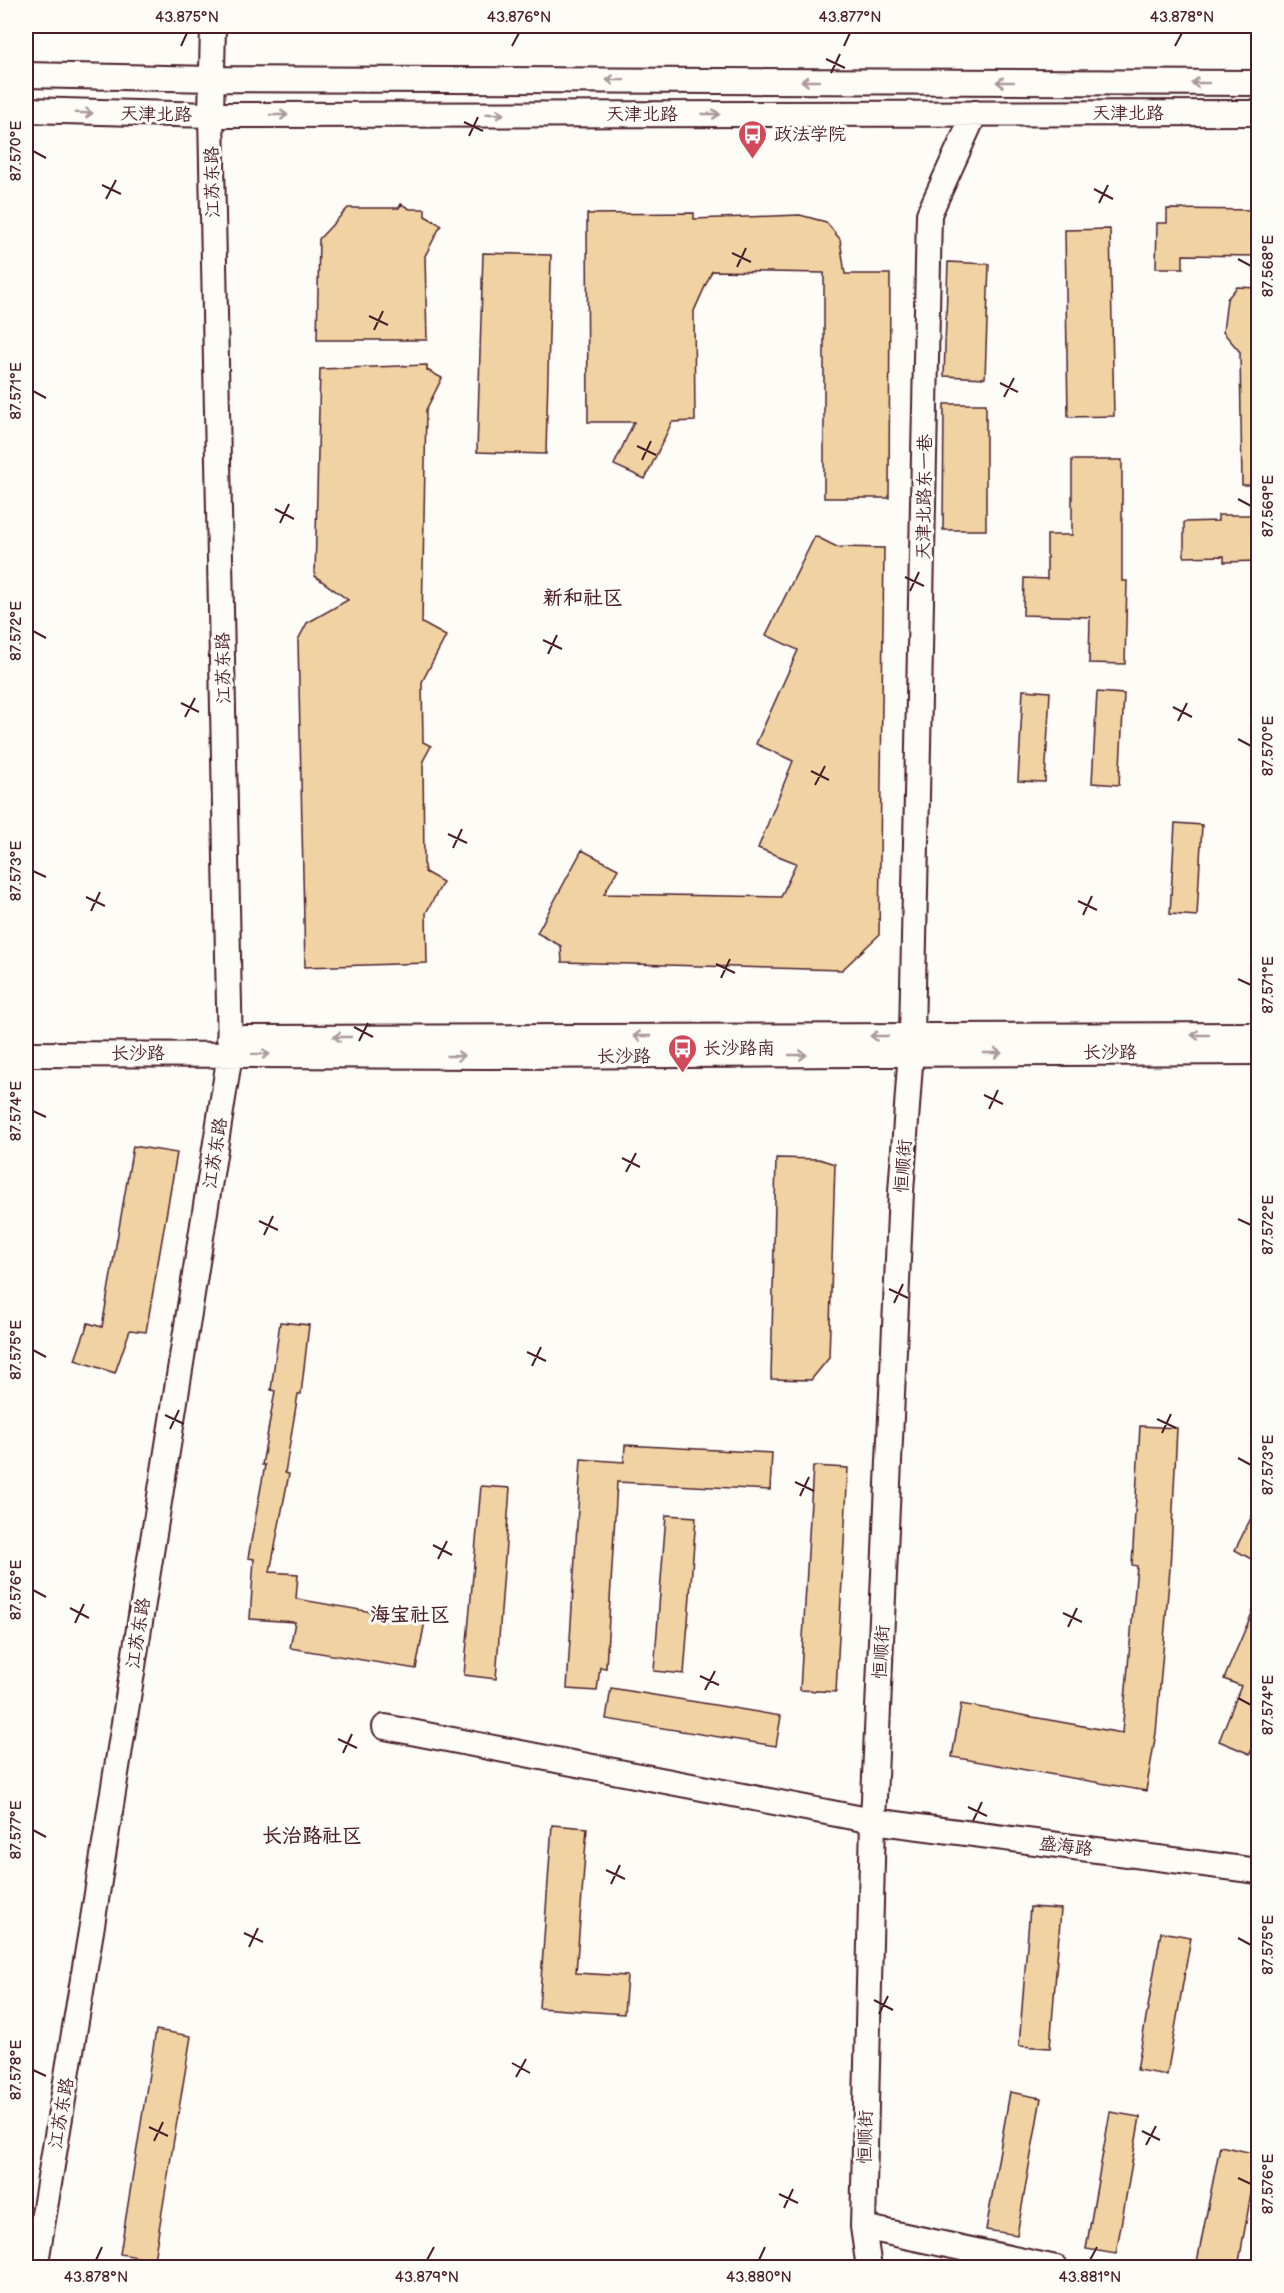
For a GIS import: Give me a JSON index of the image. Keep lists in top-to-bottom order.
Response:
{
  "streets": {
    "street": [
      "天津北路",
      "江苏东路",
      "天津北路东一巷",
      "长沙路",
      "恒顺街",
      "盛海路"
    ]
  },
  "crossings": [
    ["天津北路", "江苏东路"],
    ["天津北路", "天津北路东一巷"],
    ["江苏东路", "长沙路"],
    ["天津北路东一巷", "长沙路"],
    ["天津北路东一巷", "恒顺街"],
    ["长沙路", "恒顺街"],
    ["恒顺街", "盛海路"]
  ],
  "districts": ["新和社区", "海宝社区", "长治路社区"],
  "places": {
    "bus stop": ["政法学院", "长沙路南"]
  },
  "coordinates": [
    "43.875°N",
    "43.876°N",
    "43.877°N",
    "43.878°N",
    "87.570°E",
    "87.568°E",
    "87.571°E",
    "87.569°E",
    "87.572°E",
    "87.573°E",
    "87.574°E",
    "87.575°E",
    "87.576°E",
    "87.577°E",
    "87.578°E",
    "43.879°N",
    "43.880°N",
    "43.881°N"
  ]
}
